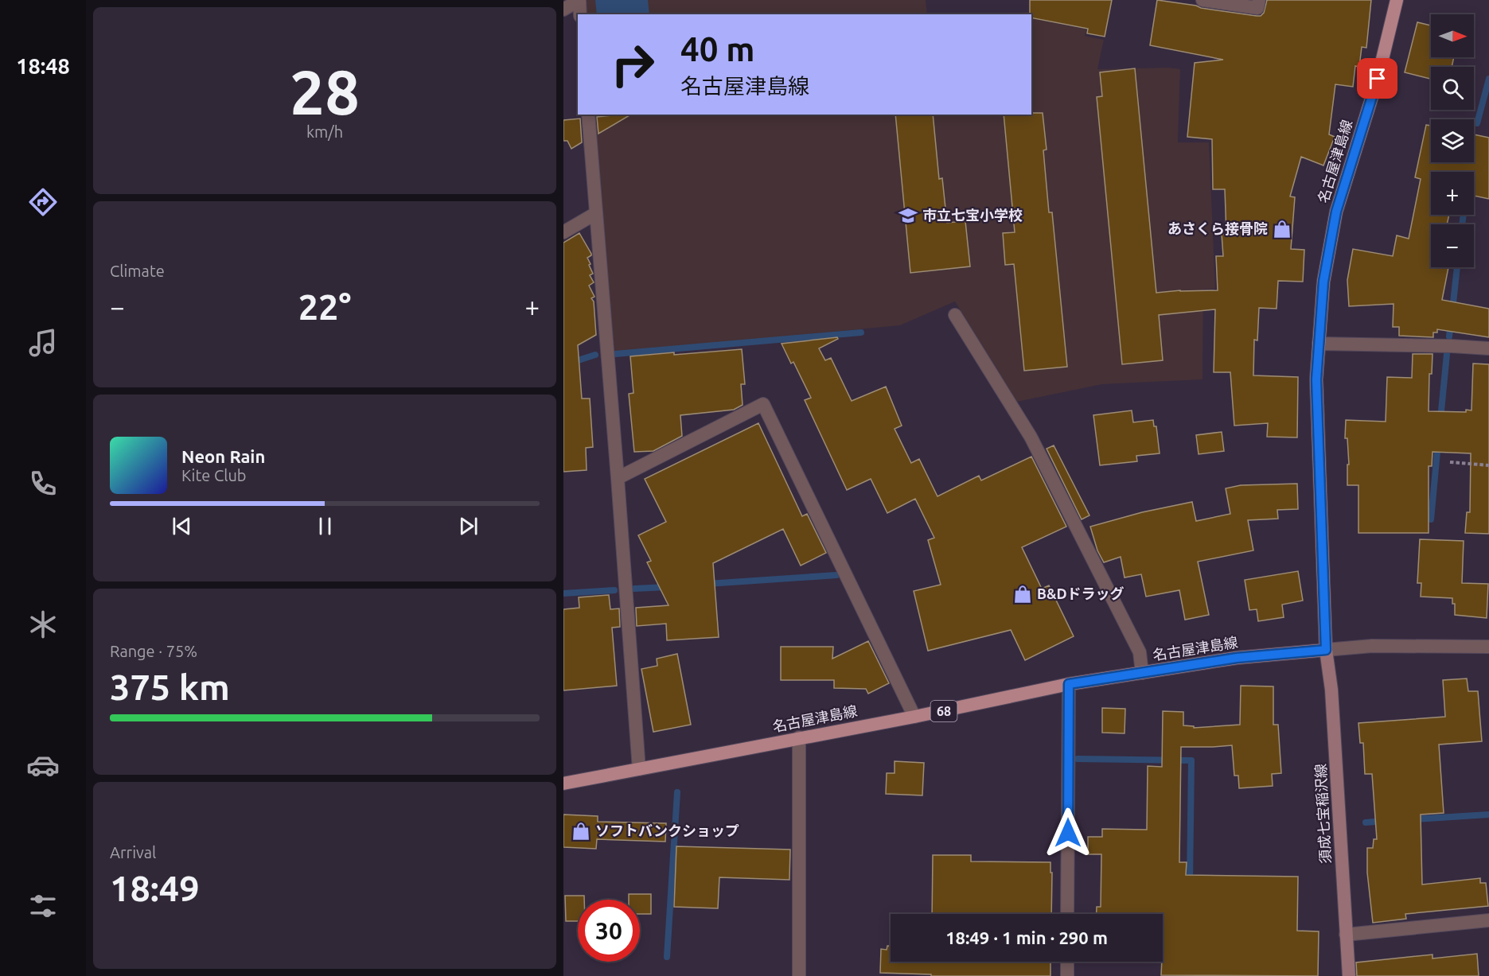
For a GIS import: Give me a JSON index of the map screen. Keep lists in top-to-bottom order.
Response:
{
  "streets": {
    "main road": ["名古屋津島線", "68", "須成七宝稲沢線"]
  },
  "crossings": [
    ["名古屋津島線", "須成七宝稲沢線"]
  ],
  "places": {
    "school or university": ["市立七宝小学校"],
    "shop": ["あさくら接骨院", "B&Dドラッグ", "ソフトバンクショップ"]
  },
  "north": "right",
  "page": {
    "tabs": "18:48",
    "tile": [
      ["28", "km/h"],
      "Climate",
      ["Range · 75%", "375 km"],
      ["Arrival", "18:49"]
    ],
    "map_buttons": ["+", "−"],
    "turn": ["40 m", "名古屋津島線"],
    "heat": ["−", "22°", "+"],
    "song": ["Neon Rain", "Kite Club"],
    "limit": "30",
    "trip": "18:49 · 1 min · 290 m"
  }
}
